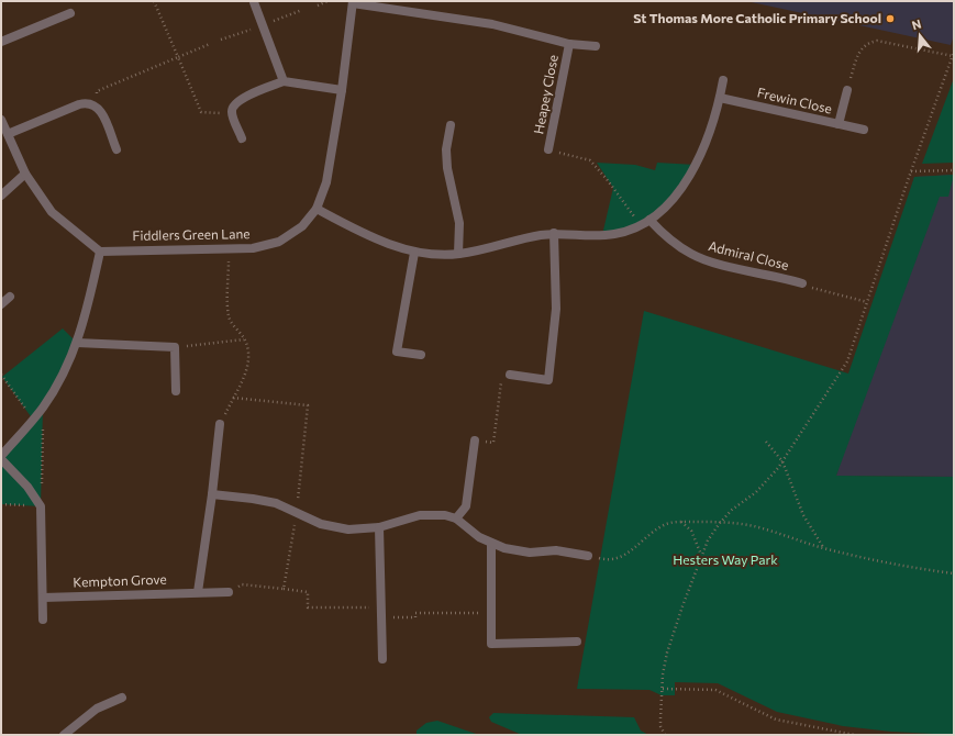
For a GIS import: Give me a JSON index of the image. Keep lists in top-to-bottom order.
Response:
{
  "streets": {
    "street": [
      "Heapey Close",
      "Frewin Close",
      "Fiddlers Green Lane",
      "Admiral Close",
      "Kempton Grove"
    ]
  },
  "parks": ["Hesters Way Park"],
  "places": ["St Thomas More Catholic Primary School"],
  "north": "top"
}
